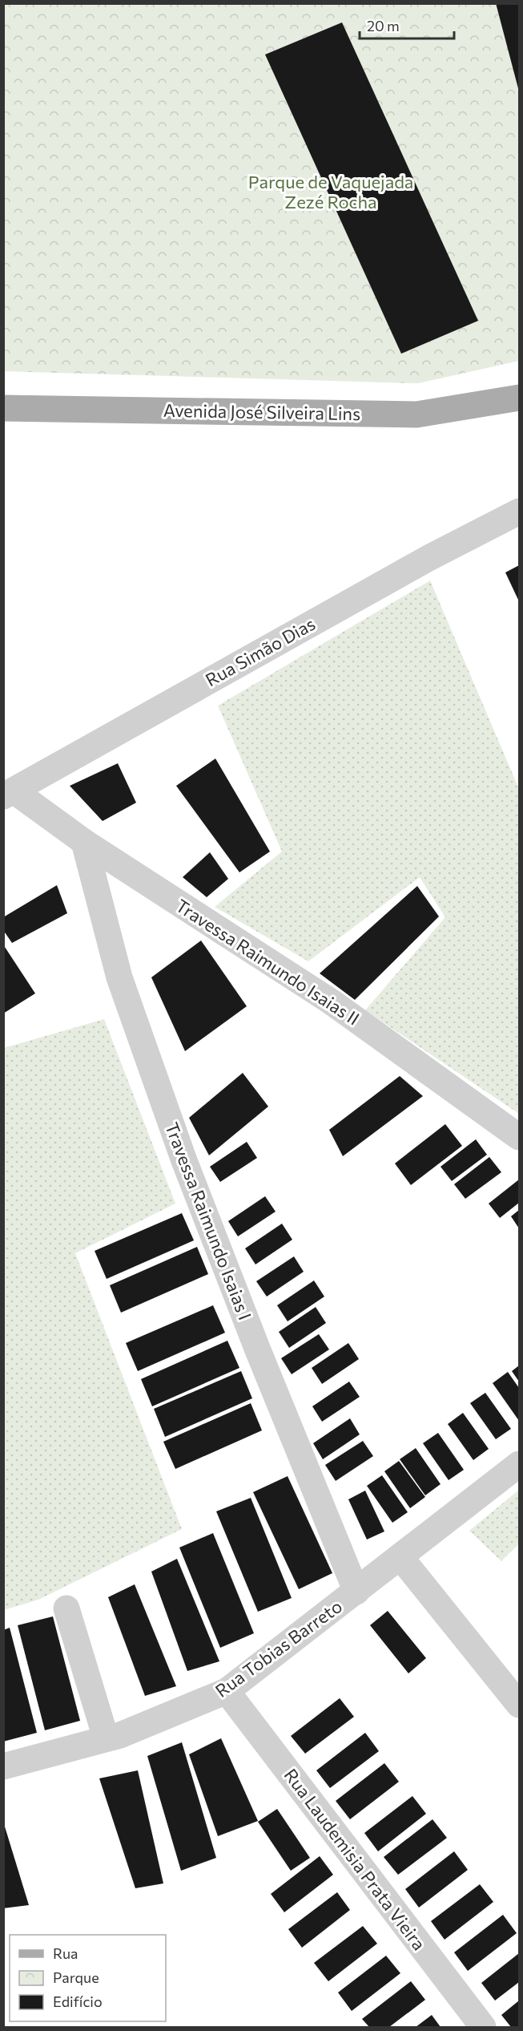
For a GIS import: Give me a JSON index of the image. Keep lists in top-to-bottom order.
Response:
{
  "streets": {
    "main road": ["Avenida José Silveira Lins"],
    "street": [
      "Rua Simão Dias",
      "Travessa Raimundo Isaias II",
      "Travessa Raimundo Isaias I",
      "Rua Tobias Barreto",
      "Rua Laudemisia Prata Vieira"
    ]
  },
  "crossings": [
    ["Rua Simão Dias", "Travessa Raimundo Isaias II"],
    ["Travessa Raimundo Isaias II", "Travessa Raimundo Isaias I"],
    ["Travessa Raimundo Isaias I", "Rua Tobias Barreto"],
    ["Rua Tobias Barreto", "Rua Laudemisia Prata Vieira"]
  ],
  "parks": ["Parque de Vaquejada Zezé Rocha"],
  "legend": ["Rua", "Parque", "Edifício"],
  "scale_bar": "20 m"
}
